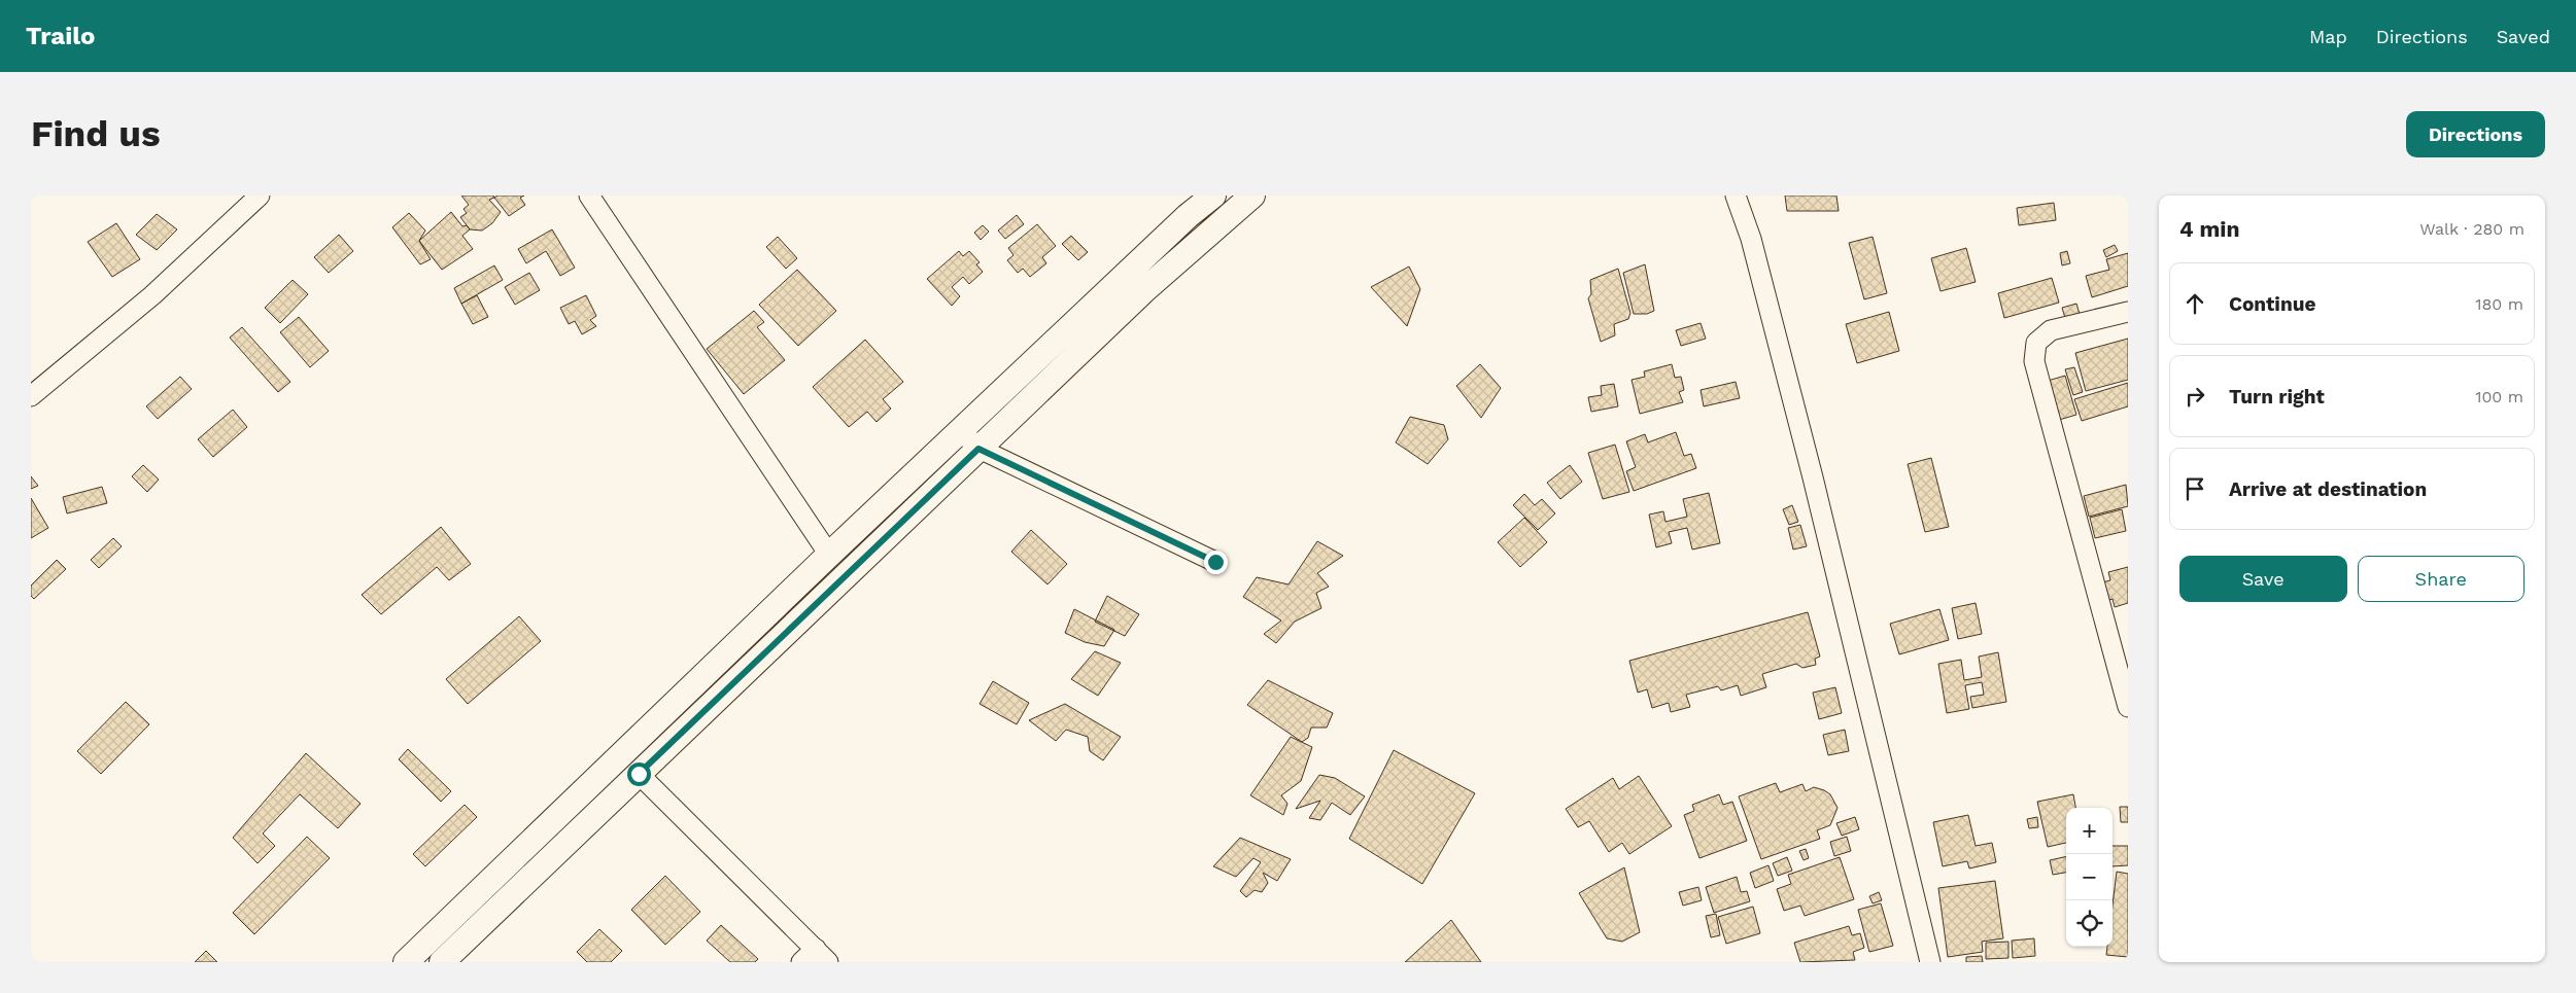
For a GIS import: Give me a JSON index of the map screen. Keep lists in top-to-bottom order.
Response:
{
  "page": {
    "header": "Trailo",
    "nav": ["Map", "Directions", "Saved"],
    "buttons": [
      "Directions",
      ["Save", "Share"]
    ],
    "title": "Find us",
    "heading": ["4 min", "Walk · 280 m"],
    "list": [
      ["Continue", "180 m"],
      ["Turn right", "100 m"],
      "Arrive at destination"
    ],
    "map_buttons": ["+", "−"]
  }
}
